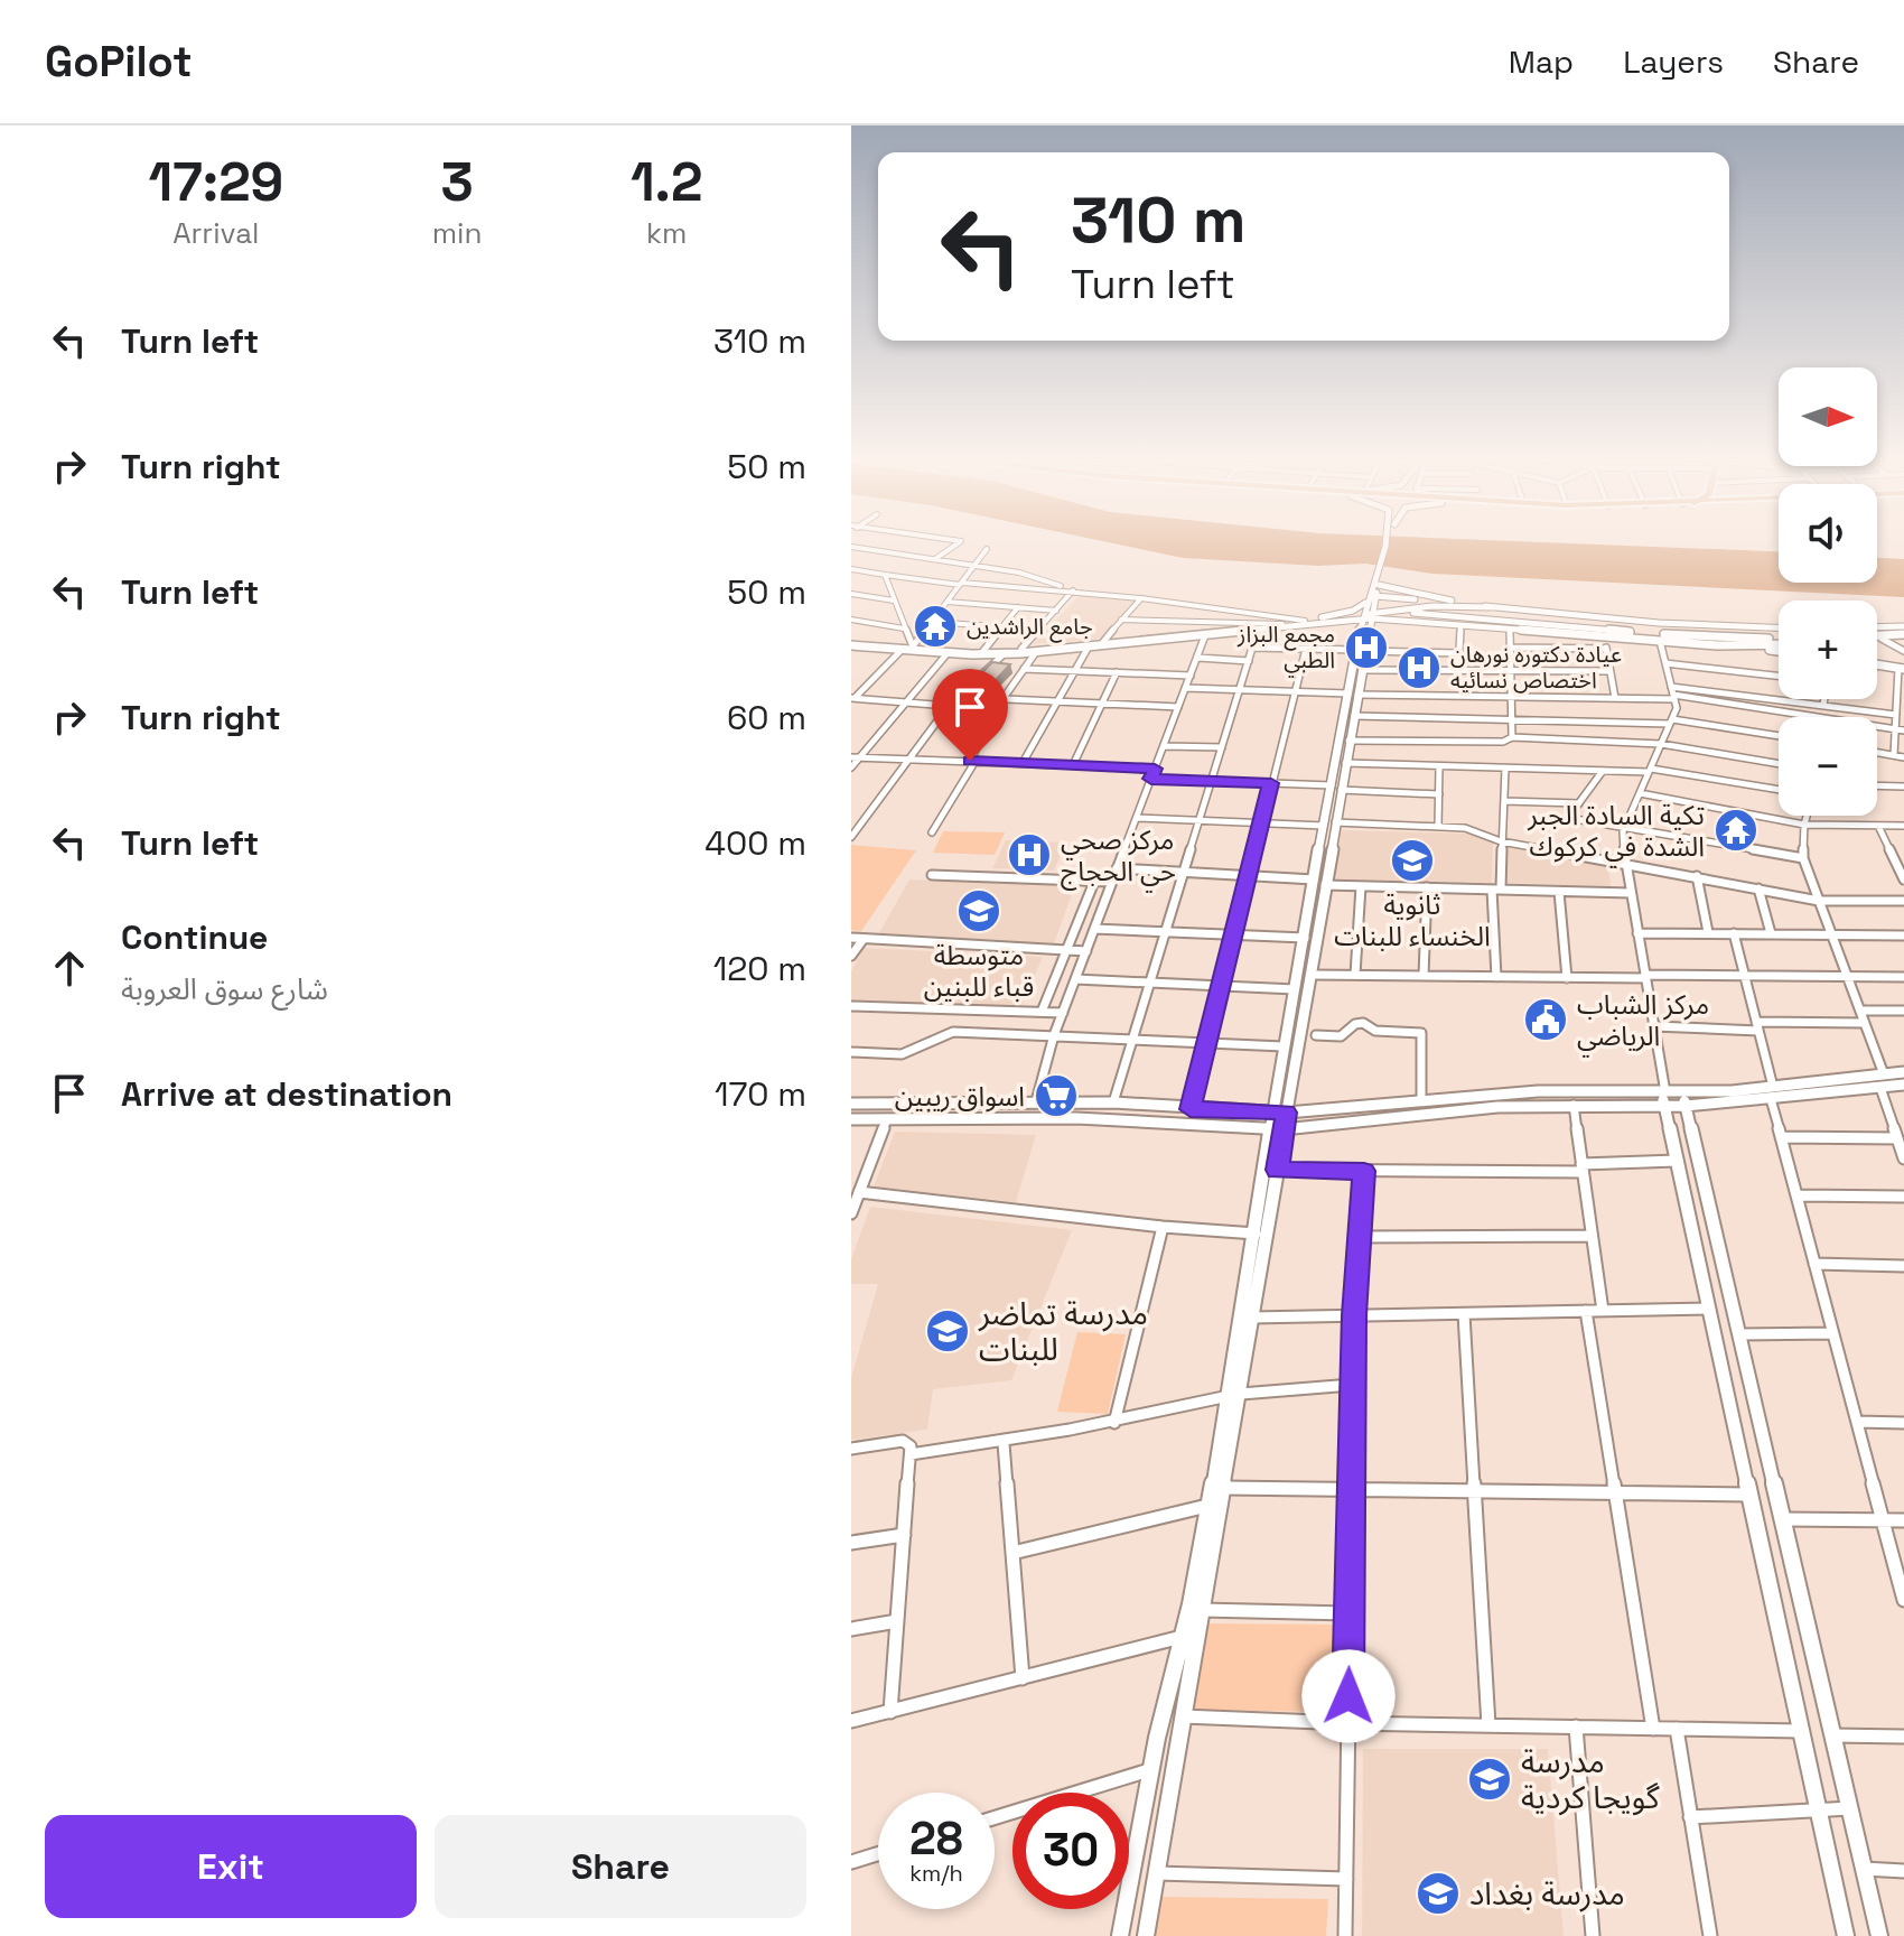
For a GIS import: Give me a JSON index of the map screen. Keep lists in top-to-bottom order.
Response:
{
  "places": {
    "temple": ["جامع الراشدين", "تكية السادة الجبر الشدة في كركوك"],
    "hospital": ["مجمع البزاز الطبي", "عيادة دكتوره نورهان اختصاص نسائيه", "مركز صحي حي الحجاج"],
    "school or university": [
      "ثانوية الخنساء للبنات",
      "متوسطة قباء للبنين",
      "مدرسة تماضر للبنات",
      "مدرسة گويجا كردية",
      "مدرسة بغداد"
    ],
    "public building": ["مركز الشباب الرياضي"],
    "supermarket": ["اسواق ريبين"]
  },
  "north": "right",
  "page": {
    "header": "GoPilot",
    "nav": ["Map", "Layers", "Share"],
    "eta": [
      "17:29",
      "Arrival",
      "3",
      "min",
      "1.2",
      "km"
    ],
    "turn": ["310 m", "Turn left"],
    "list": [
      {
        "name": "Turn left",
        "value": "310 m"
      },
      {
        "name": "Turn right",
        "value": "50 m"
      },
      {
        "name": "Turn left",
        "value": "50 m"
      },
      {
        "name": "Turn right",
        "value": "60 m"
      },
      {
        "name": "Turn left",
        "value": "400 m"
      },
      {
        "name": "Continue",
        "note": "شارع سوق العروبة",
        "value": "120 m"
      },
      {
        "name": "Arrive at destination",
        "value": "170 m"
      }
    ],
    "map_buttons": ["+", "−"],
    "speed": "28 km/h",
    "limit": "30",
    "buttons": ["Exit", "Share"]
  }
}
